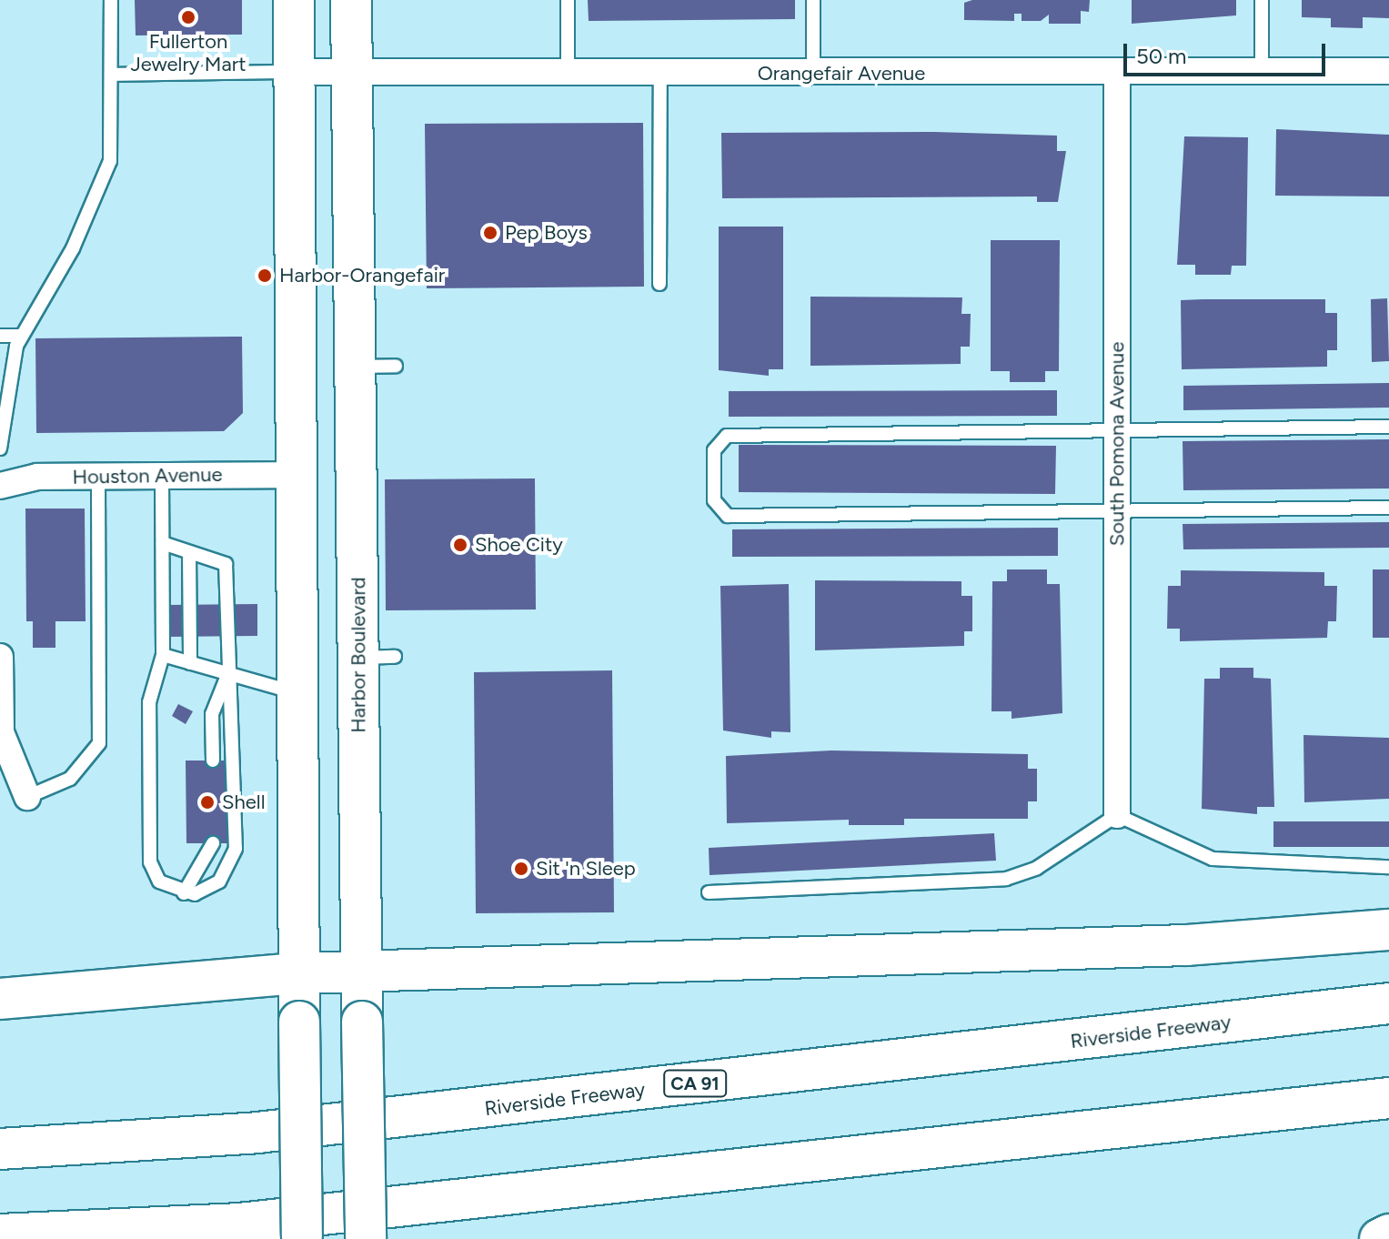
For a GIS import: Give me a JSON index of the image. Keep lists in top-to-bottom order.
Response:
{
  "streets": {
    "main road": ["Harbor Boulevard", "Riverside Freeway", "CA 91"],
    "street": ["Orangefair Avenue", "South Pomona Avenue", "Houston Avenue"]
  },
  "crossings": [
    ["Orangefair Avenue", "South Pomona Avenue"],
    ["Orangefair Avenue", "Harbor Boulevard"]
  ],
  "places": [
    "Fullerton Jewelry Mart",
    "Pep Boys",
    "Harbor-Orangefair",
    "Shoe City",
    "Shell",
    "Sit 'n Sleep"
  ],
  "scale_bar": "50 m"
}
